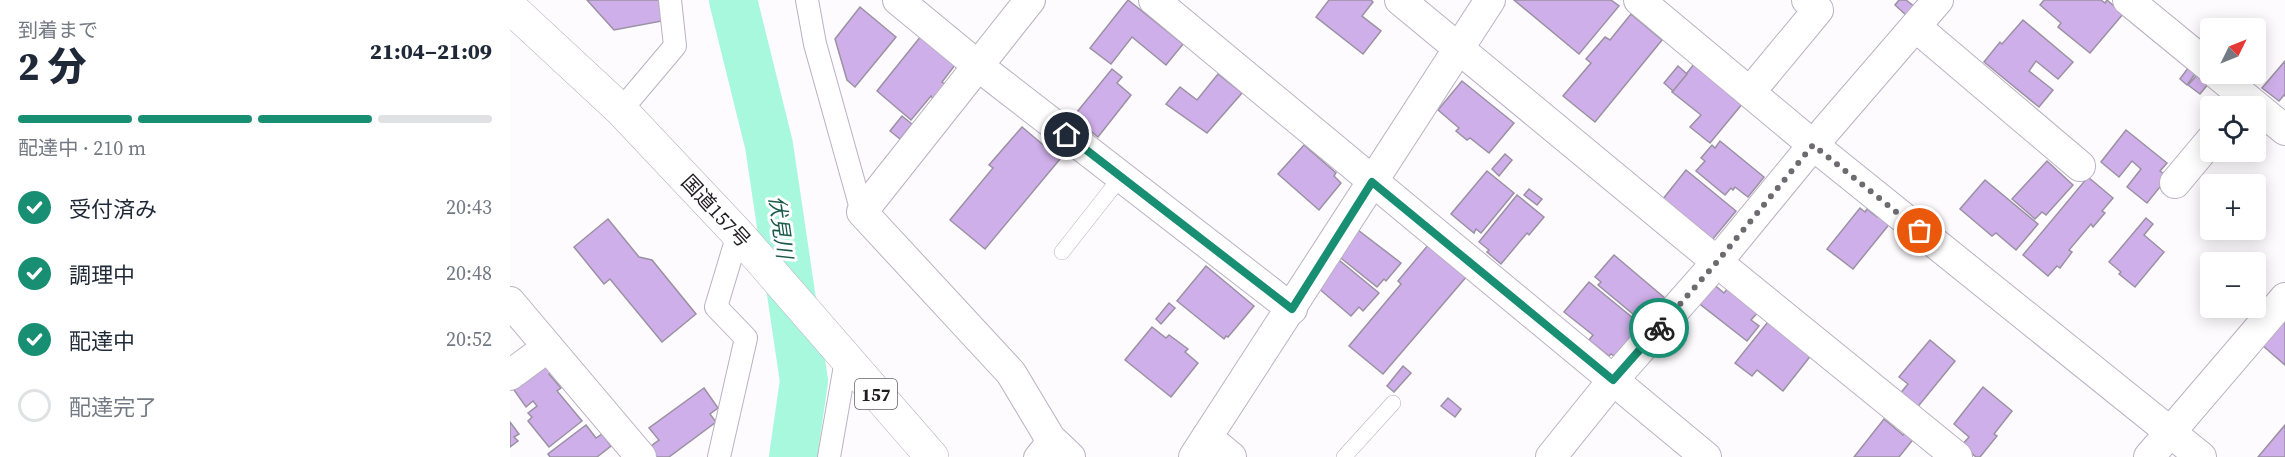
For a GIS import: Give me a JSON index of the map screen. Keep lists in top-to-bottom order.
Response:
{
  "streets": {
    "highway": ["国道157号", "157"]
  },
  "water": ["伏見川"],
  "north": "top right",
  "page": {
    "heading": ["2 分", "到着まで", "21:04–21:09"],
    "map_buttons": ["+", "−"],
    "bar": "配達中 · 210 m",
    "list": [
      ["受付済み", "20:43"],
      ["調理中", "20:48"],
      ["配達中", "20:52"],
      "配達完了"
    ]
  }
}
